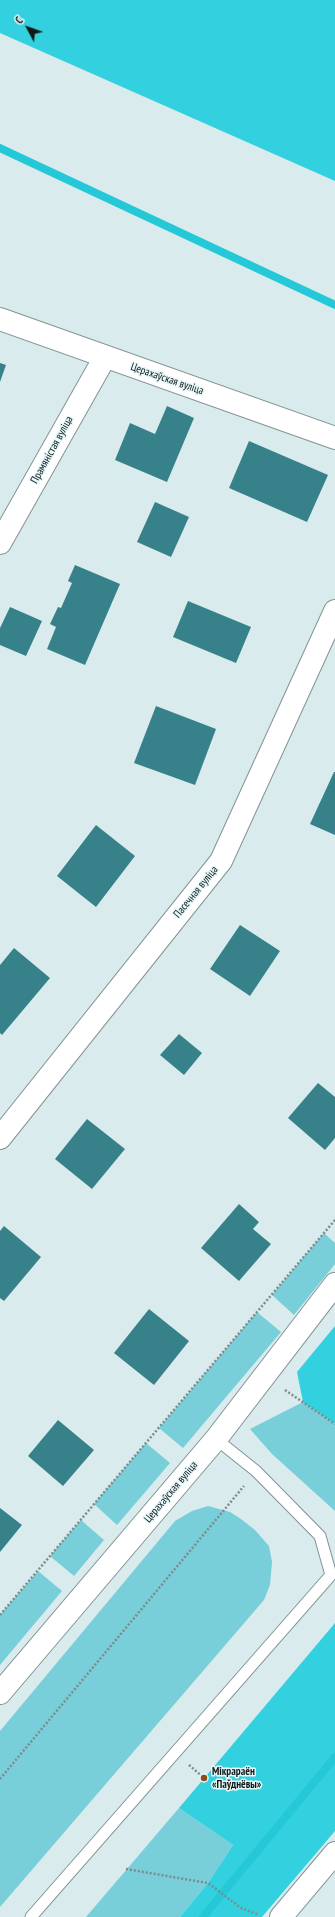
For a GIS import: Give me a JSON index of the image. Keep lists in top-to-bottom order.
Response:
{
  "streets": {
    "street": ["Церахаўская вуліца", "Прамяністая вуліца", "Пасечная вуліца"]
  },
  "crossings": [
    ["Церахаўская вуліца", "Прамяністая вуліца"]
  ],
  "places": ["Мікрараён «Паўднёвы»"],
  "north": "top left"
}
